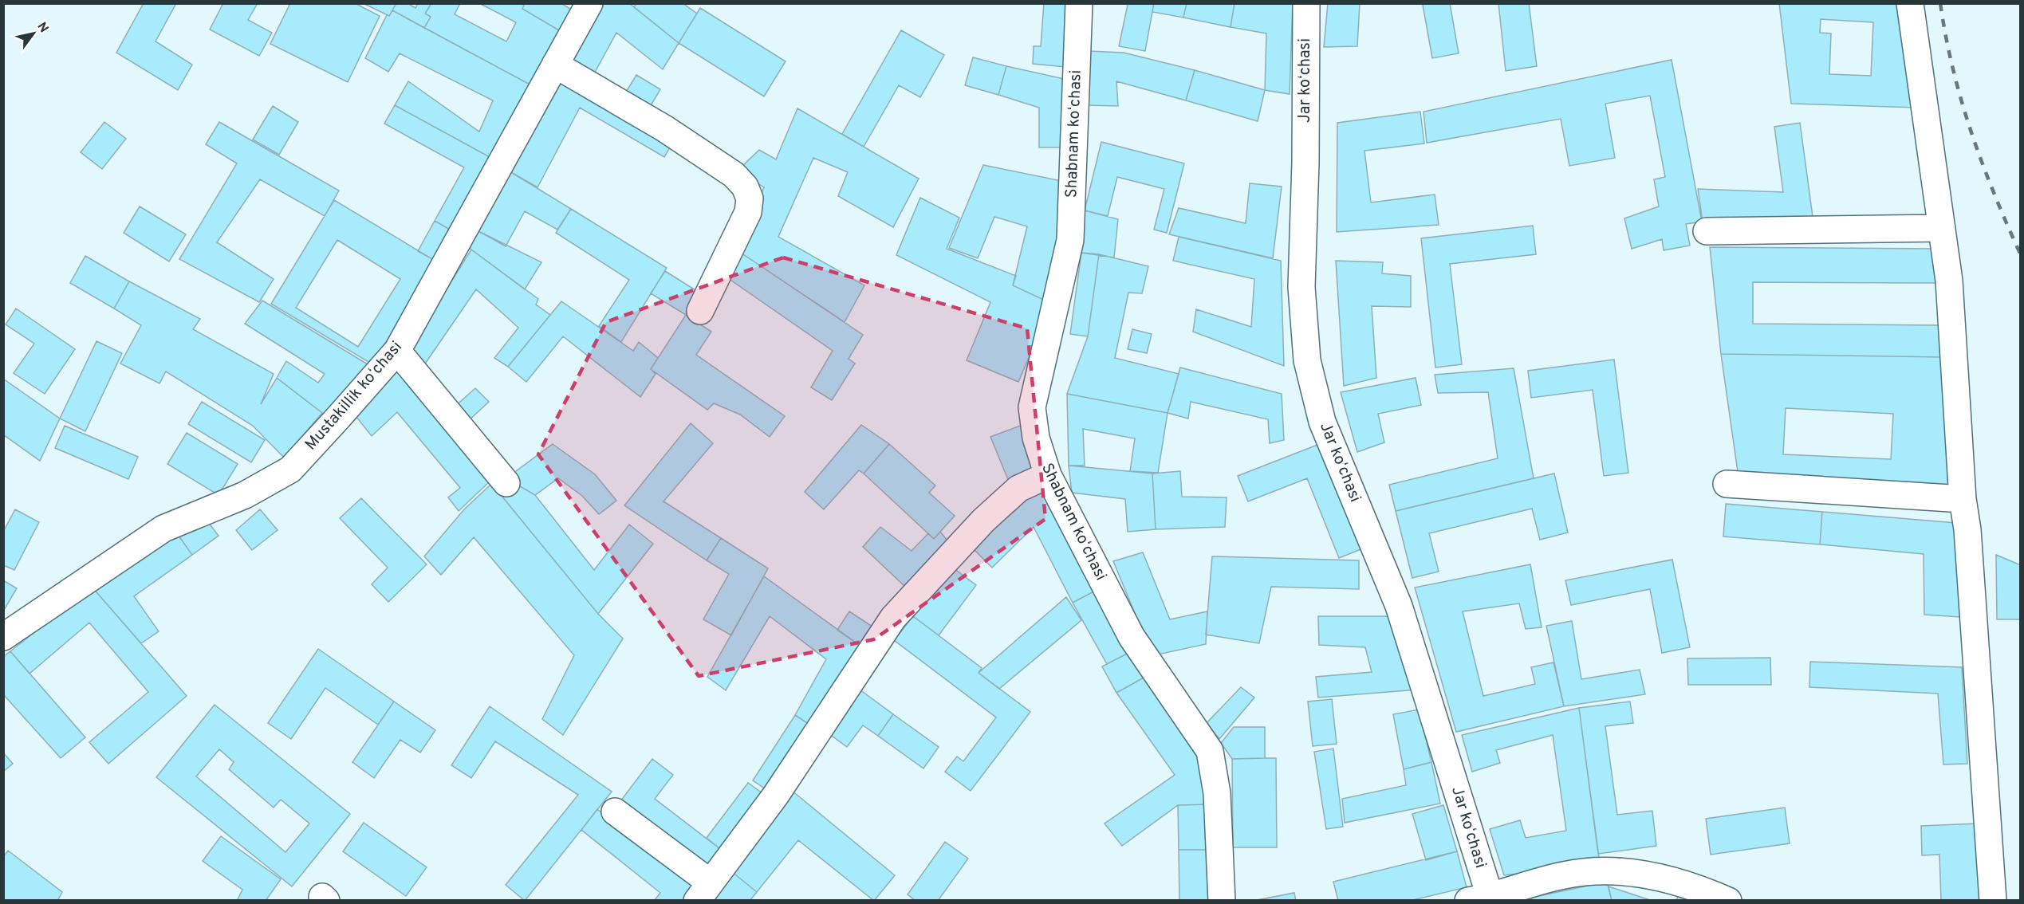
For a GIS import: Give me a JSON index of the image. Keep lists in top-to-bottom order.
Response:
{
  "streets": {
    "street": ["Jar koʻchasi", "Shabnam koʻchasi", "Mustakillik koʻchasi"]
  },
  "north": "top right"
}
